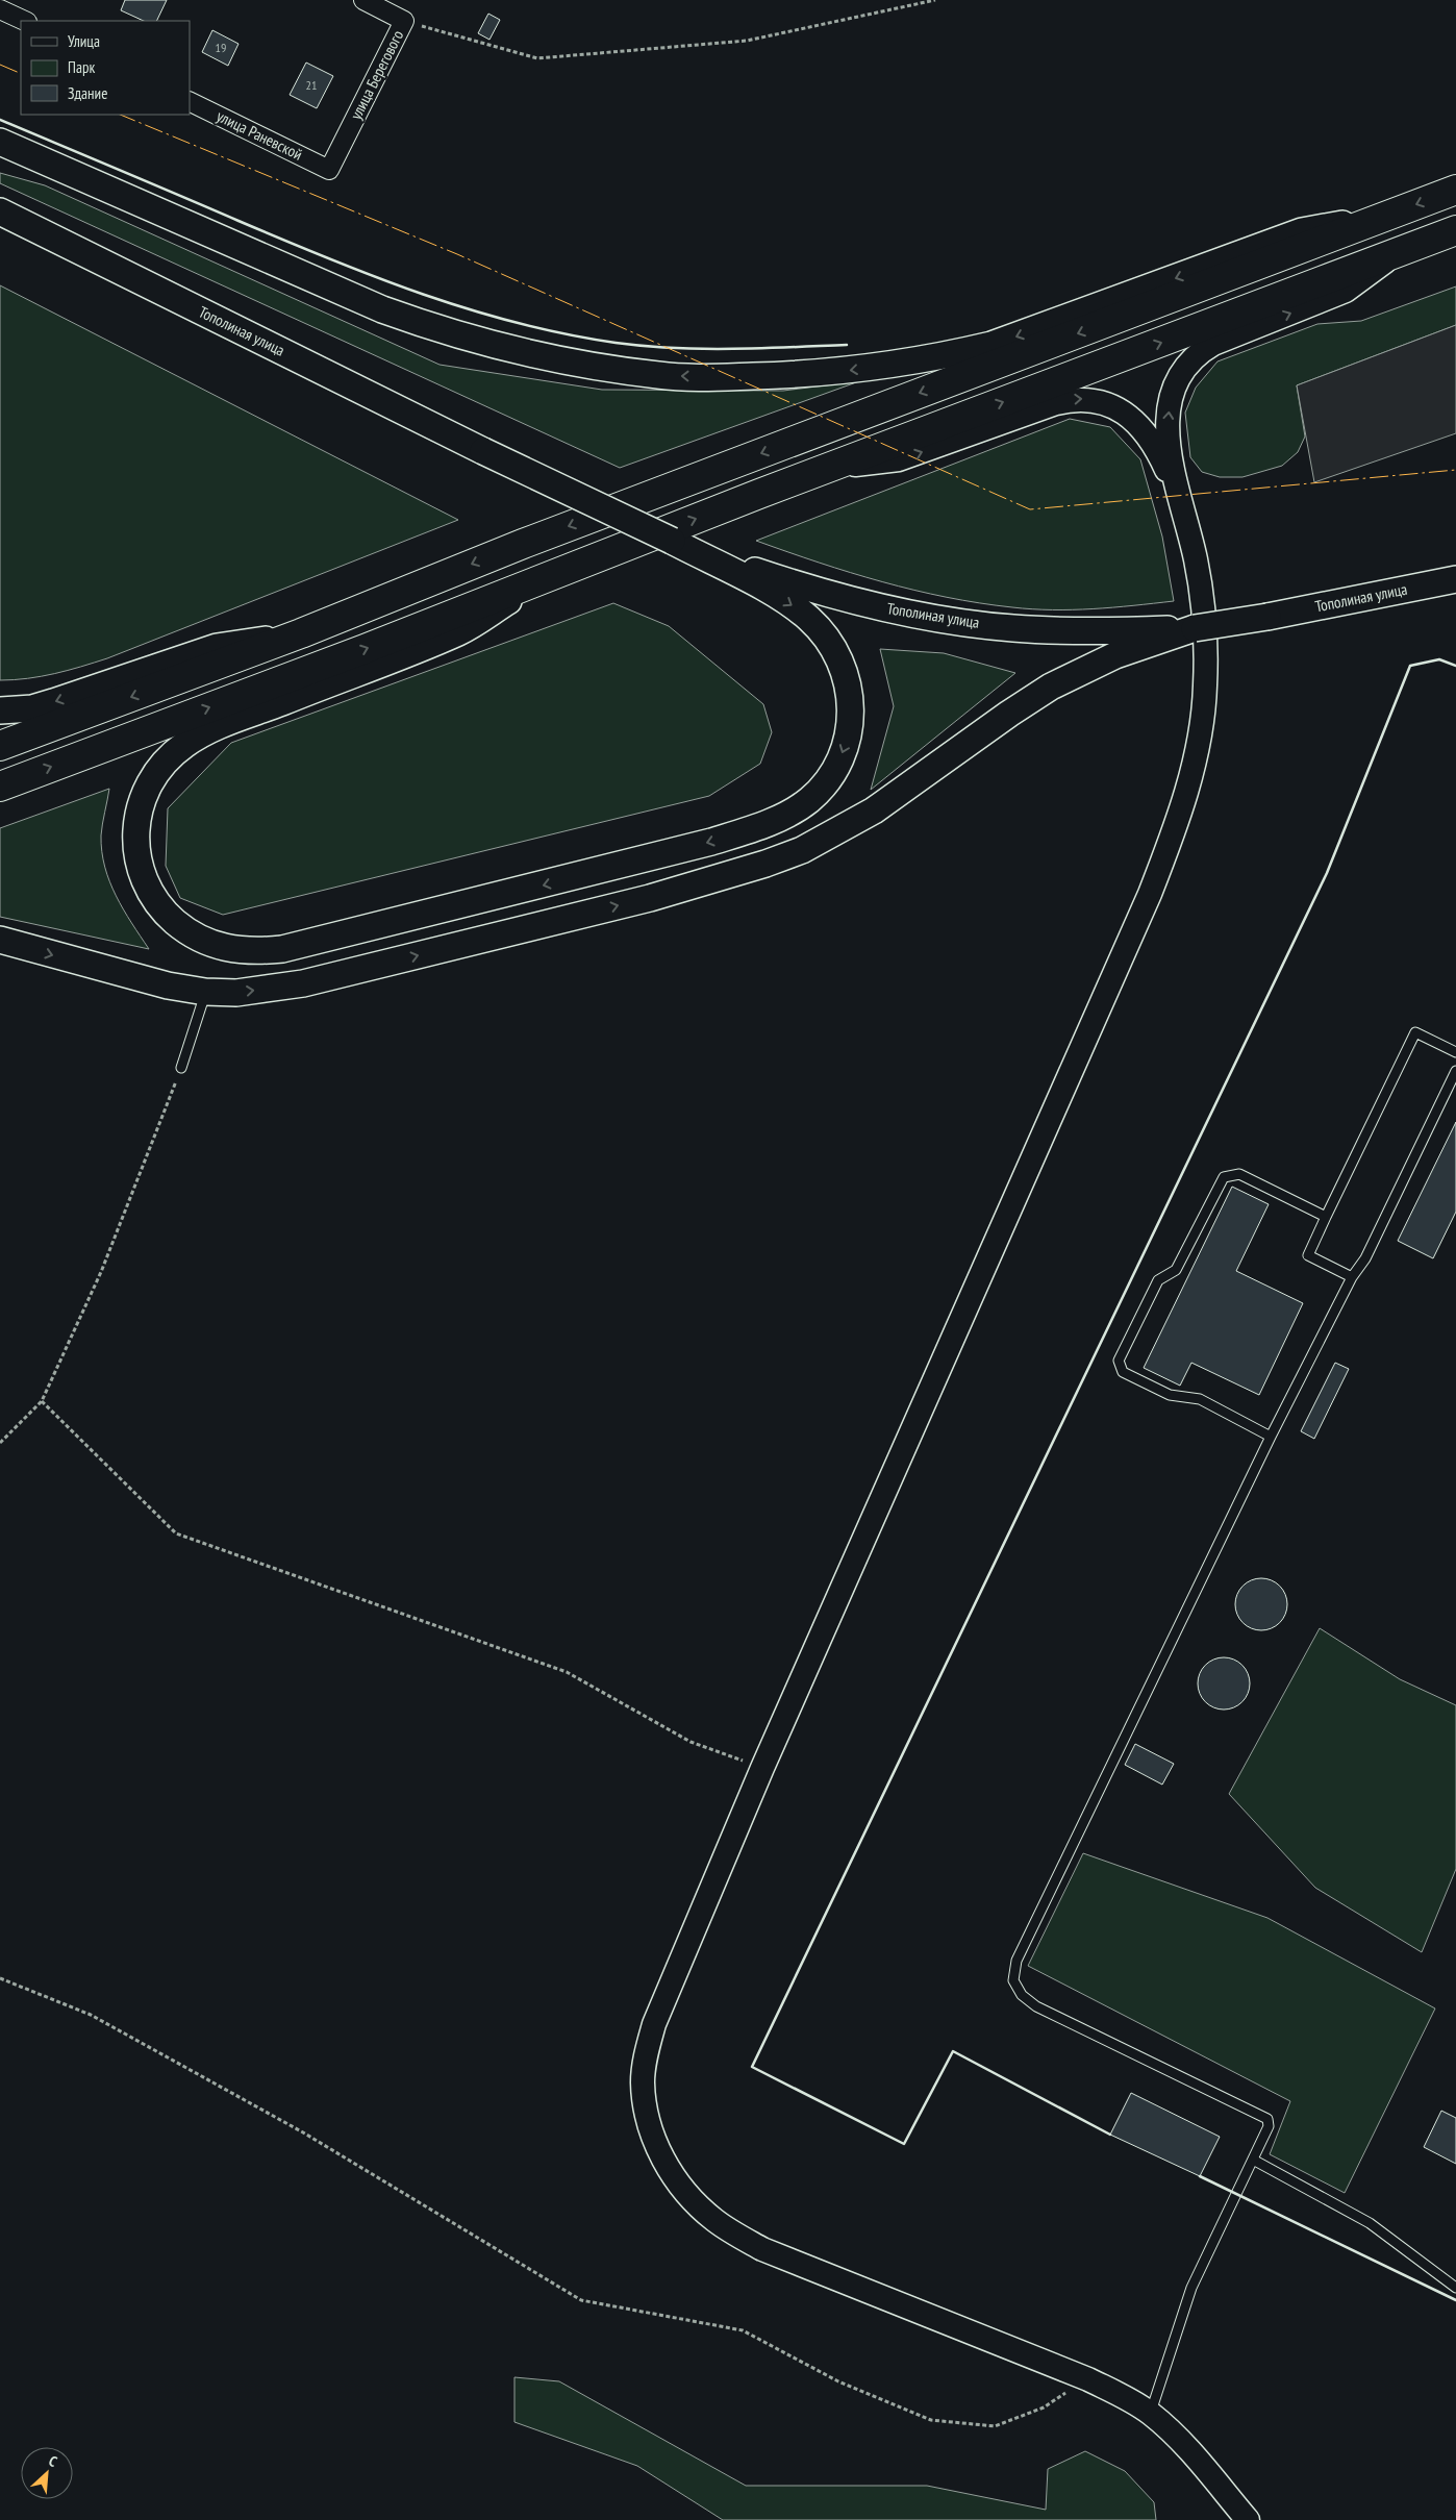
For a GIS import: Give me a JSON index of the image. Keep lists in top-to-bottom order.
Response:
{
  "streets": {
    "main road": ["Тополиная улица"],
    "street": ["улица Берегового", "улица Раневской"]
  },
  "crossings": [
    ["улица Берегового", "улица Раневской"]
  ],
  "house_numbers": ["19", "21"],
  "legend": ["Улица", "Парк", "Здание"],
  "north": "top right"
}
